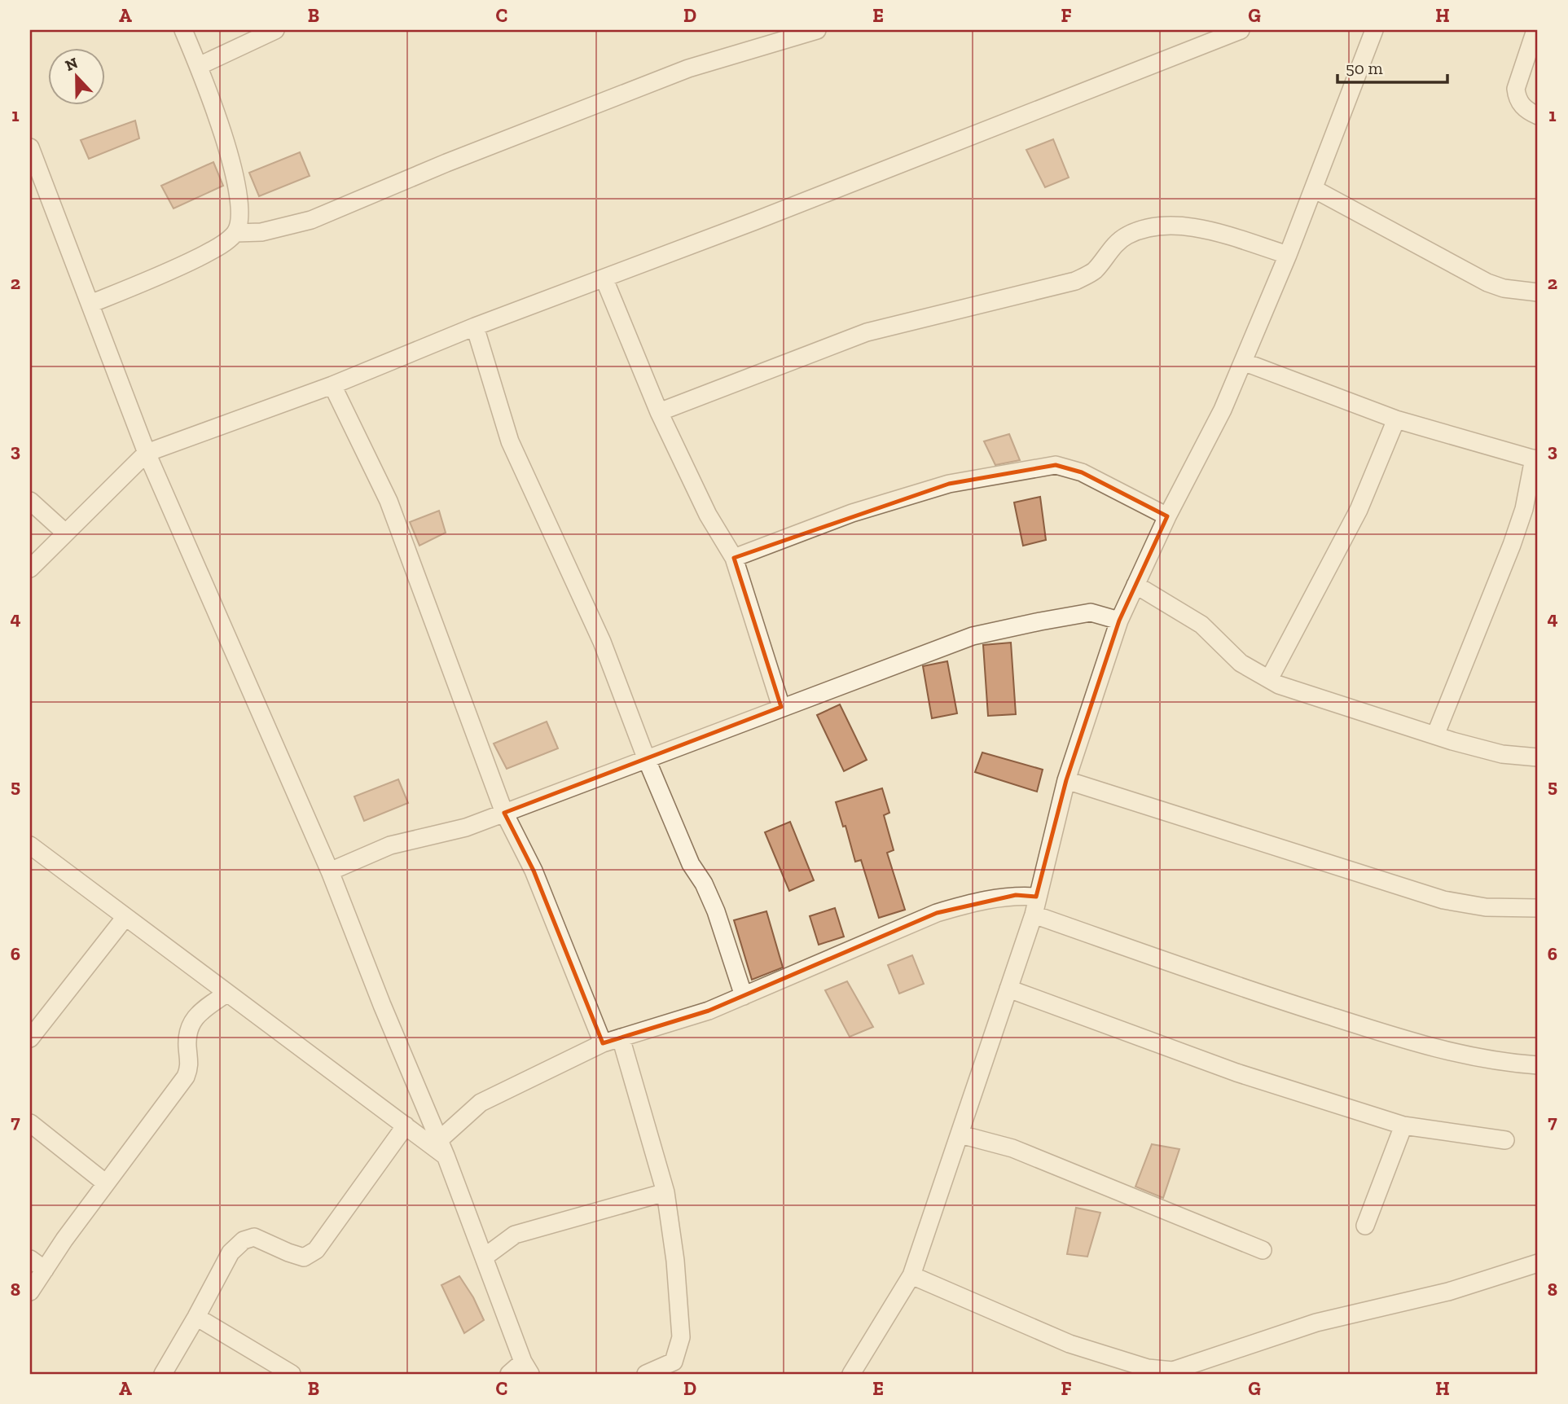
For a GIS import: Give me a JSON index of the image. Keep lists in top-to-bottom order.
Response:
{
  "scale_bar": "50 m",
  "north": "top",
  "grid": {
    "columns": [
      "A",
      "B",
      "C",
      "D",
      "E",
      "F",
      "G",
      "H"
    ],
    "rows": [
      "1",
      "2",
      "3",
      "4",
      "5",
      "6",
      "7",
      "8"
    ]
  }
}
